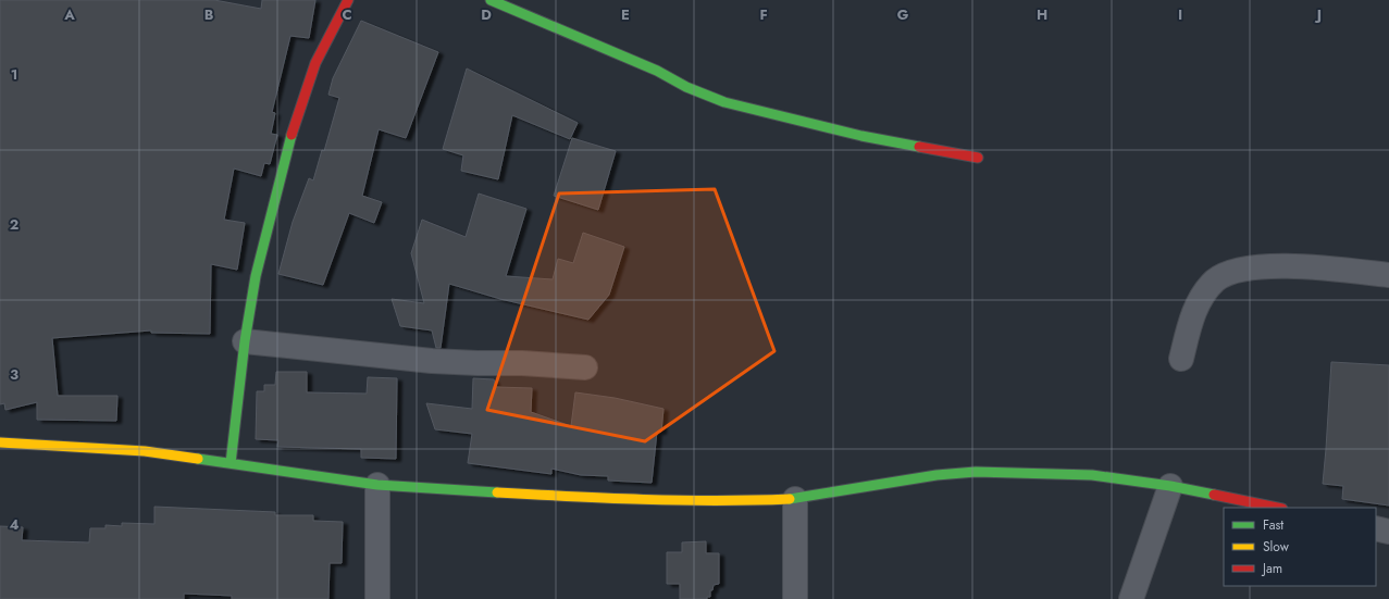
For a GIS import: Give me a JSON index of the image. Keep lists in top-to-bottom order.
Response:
{
  "legend": ["Fast", "Slow", "Jam"],
  "grid": {
    "columns": [
      "A",
      "B",
      "C",
      "D",
      "E",
      "F",
      "G",
      "H",
      "I",
      "J"
    ],
    "rows": [
      "1",
      "2",
      "3",
      "4"
    ]
  }
}
